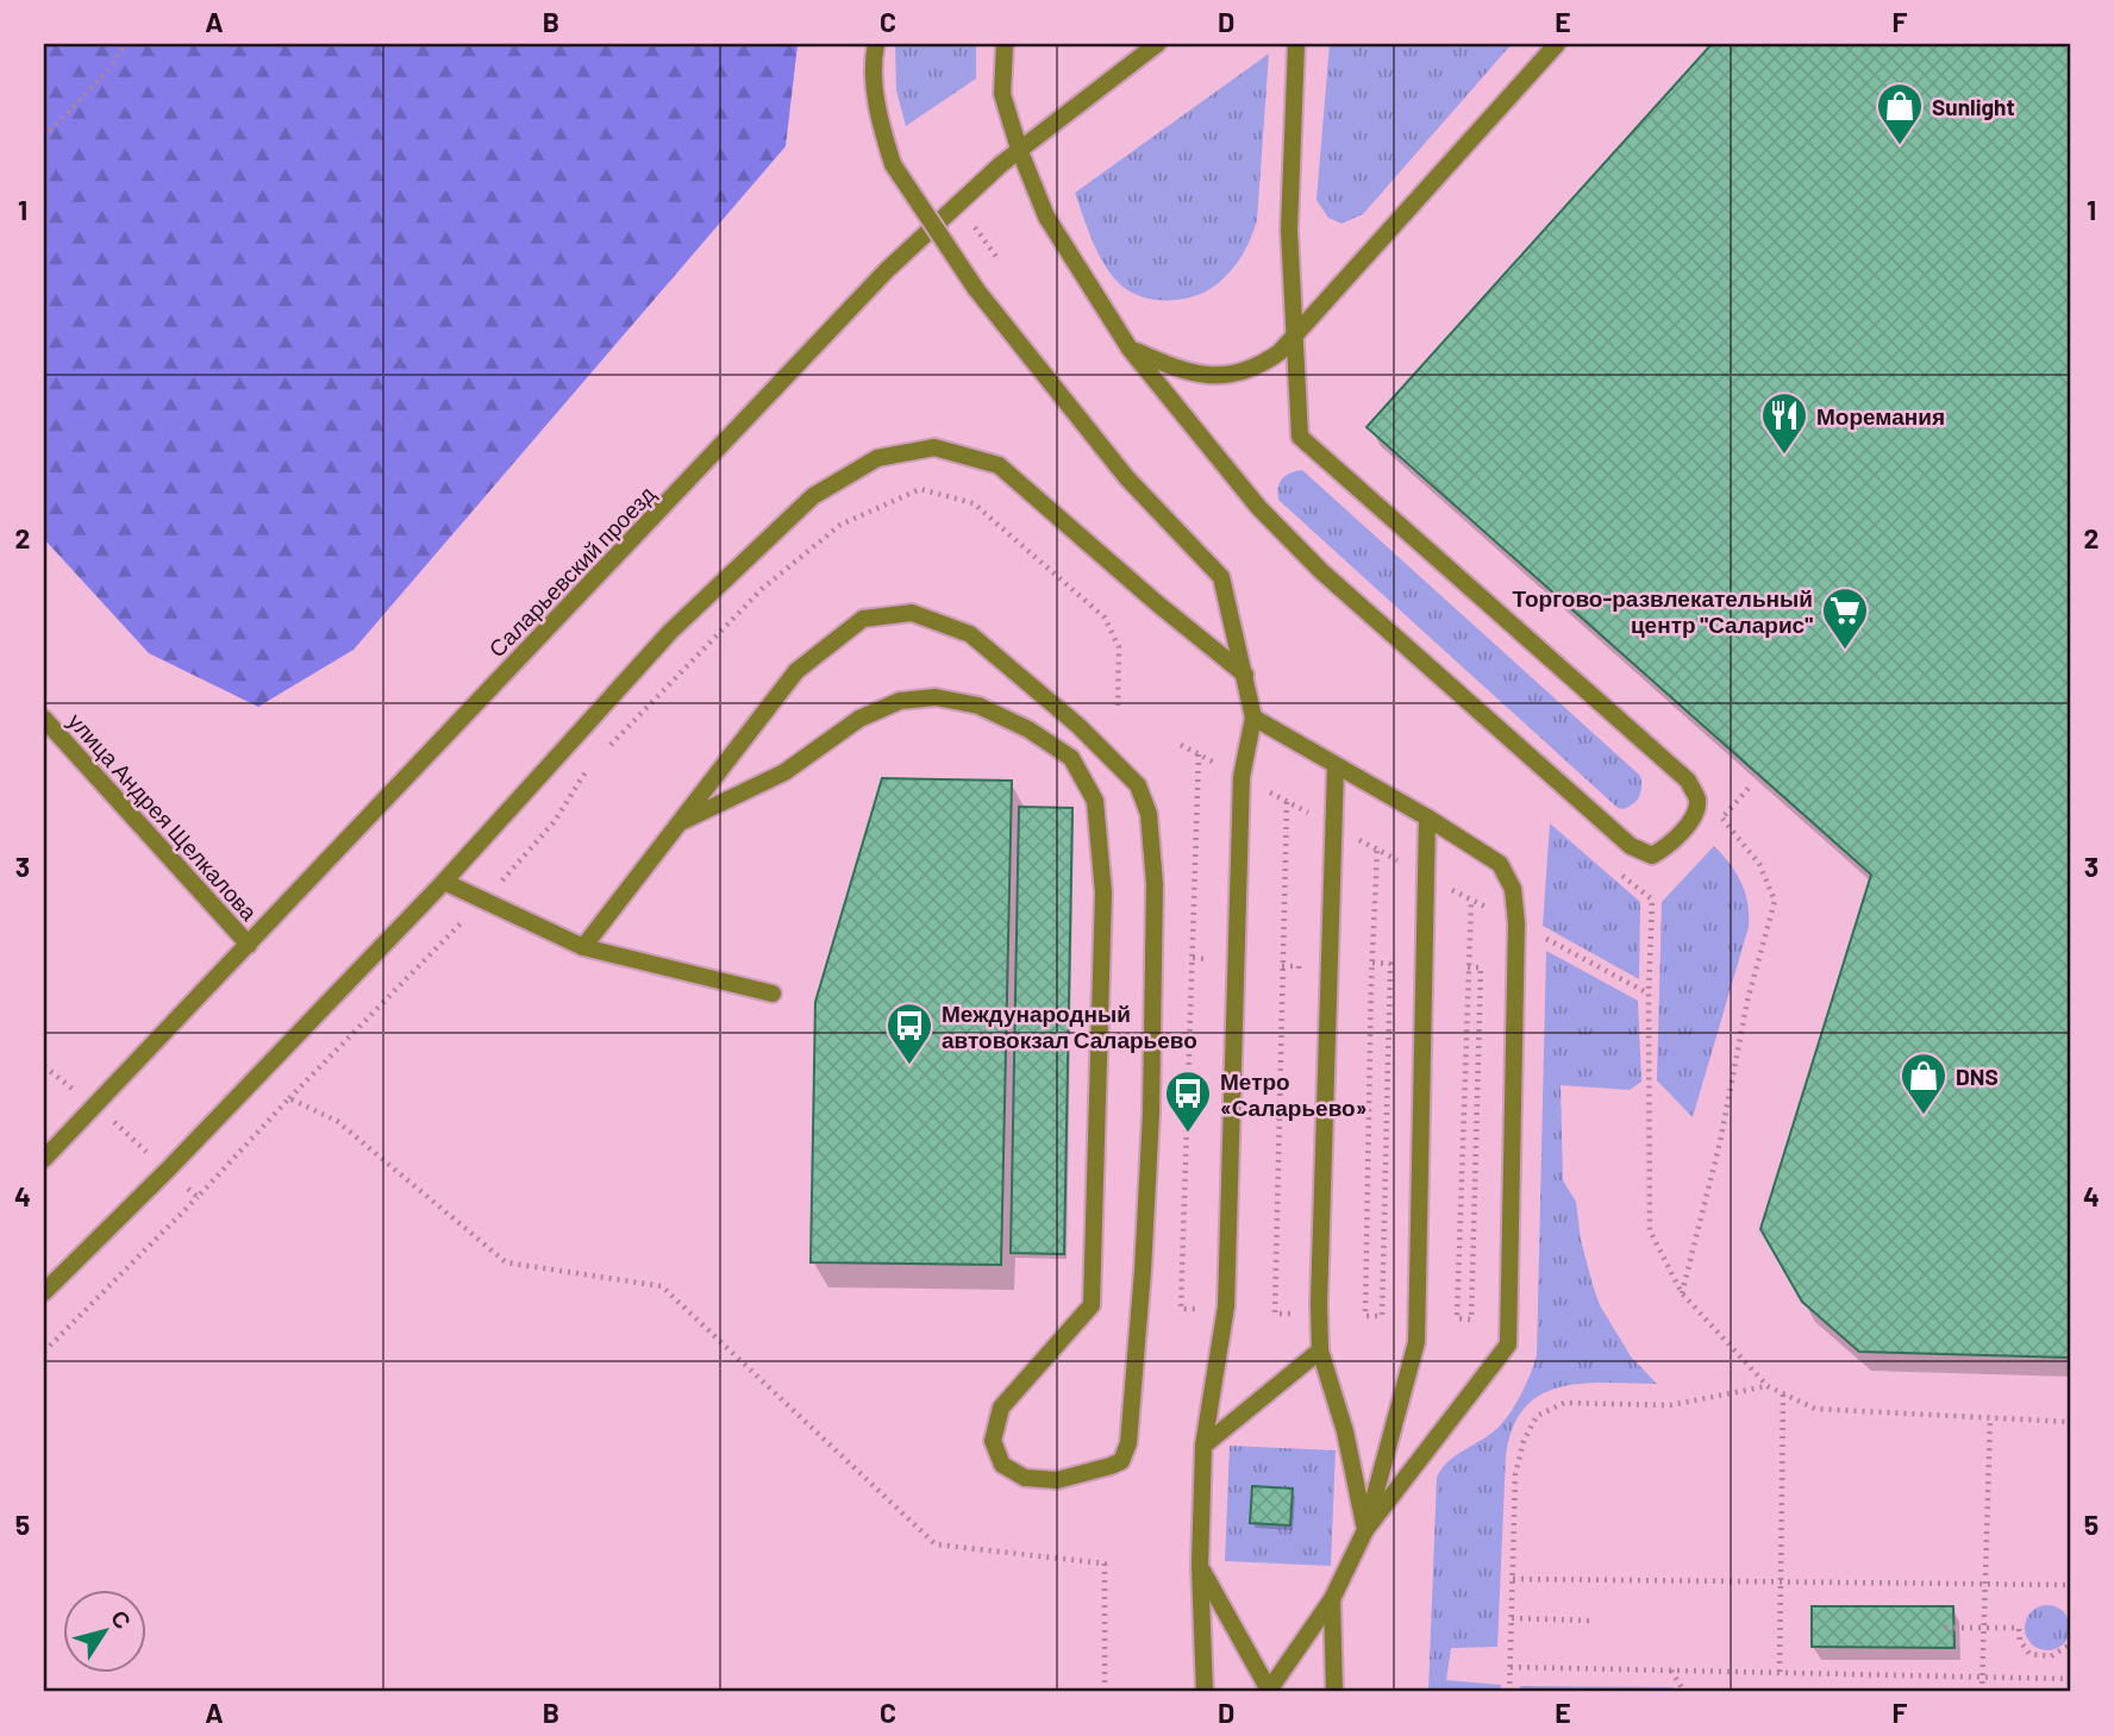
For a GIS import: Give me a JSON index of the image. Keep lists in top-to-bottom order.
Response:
{
  "streets": {
    "street": ["Саларьевский проезд", "улица Андрея Щелкалова"]
  },
  "crossings": [
    ["Саларьевский проезд", "улица Андрея Щелкалова"]
  ],
  "places": {
    "shop": ["Sunlight", "DNS"],
    "restaurant": ["Моремания"],
    "supermarket": ["Торгово-развлекательный центр \"Саларис\""],
    "bus stop": ["Международный автовокзал Саларьево", "Метро «Саларьево»"]
  },
  "north": "top right",
  "grid": {
    "columns": [
      "A",
      "B",
      "C",
      "D",
      "E",
      "F"
    ],
    "rows": [
      "1",
      "2",
      "3",
      "4",
      "5"
    ]
  }
}
